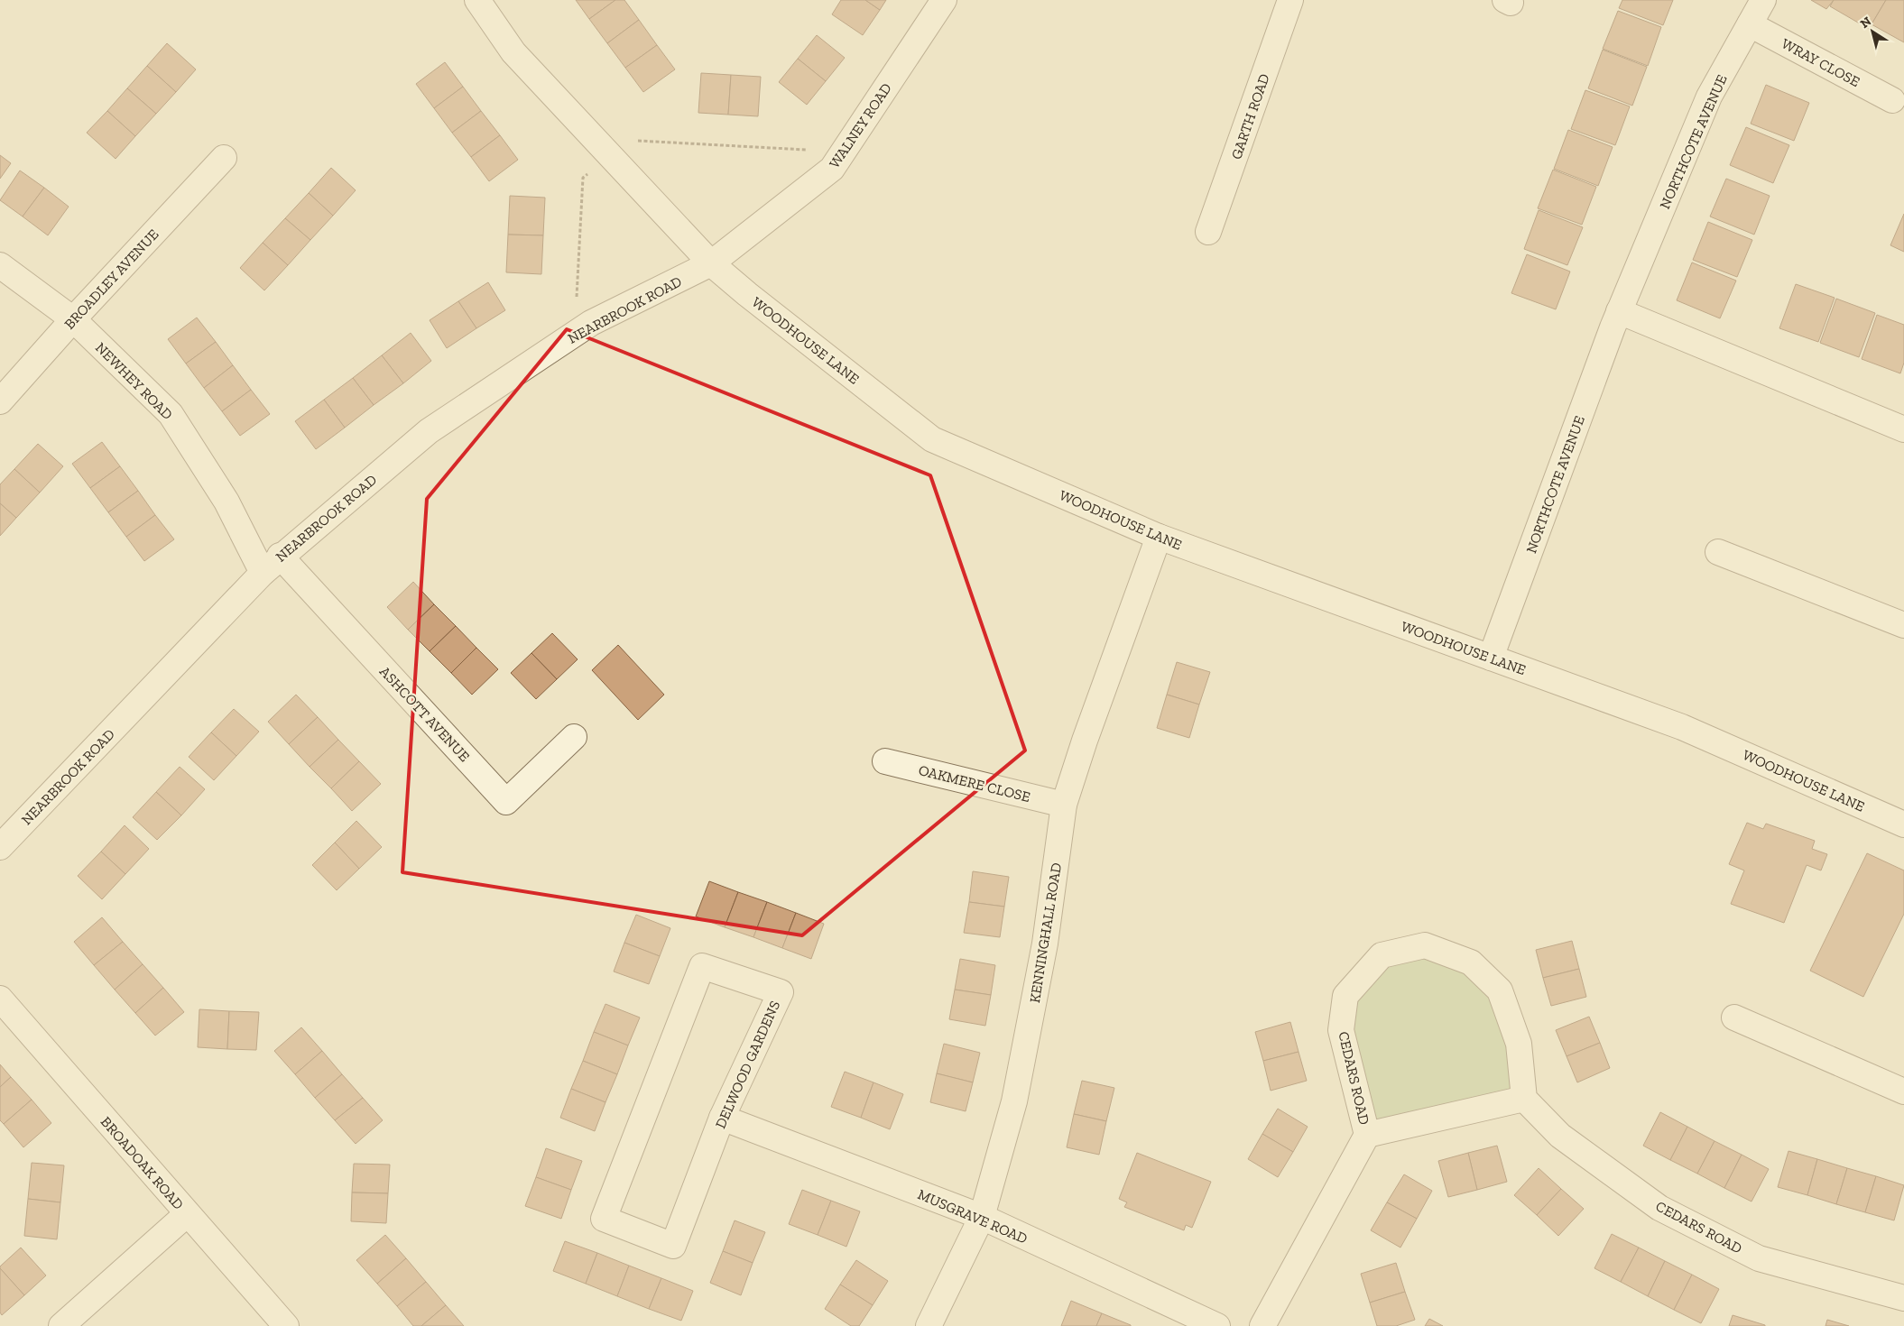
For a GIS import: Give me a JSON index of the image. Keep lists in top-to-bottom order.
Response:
{
  "streets": {
    "street": [
      "WRAY CLOSE",
      "GARTH ROAD",
      "WALNEY ROAD",
      "NORTHCOTE AVENUE",
      "BROADLEY AVENUE",
      "NEARBROOK ROAD",
      "WOODHOUSE LANE",
      "NEWHEY ROAD",
      "ASHCOTT AVENUE",
      "OAKMERE CLOSE",
      "KENNINGHALL ROAD",
      "DELWOOD GARDENS",
      "CEDARS ROAD",
      "BROADOAK ROAD",
      "MUSGRAVE ROAD"
    ]
  },
  "crossings": [
    ["WRAY CLOSE", "NORTHCOTE AVENUE"],
    ["WALNEY ROAD", "NEARBROOK ROAD"],
    ["WALNEY ROAD", "WOODHOUSE LANE"],
    ["NORTHCOTE AVENUE", "WOODHOUSE LANE"],
    ["BROADLEY AVENUE", "NEWHEY ROAD"],
    ["NEARBROOK ROAD", "WOODHOUSE LANE"],
    ["NEARBROOK ROAD", "NEWHEY ROAD"],
    ["NEARBROOK ROAD", "ASHCOTT AVENUE"],
    ["WOODHOUSE LANE", "KENNINGHALL ROAD"],
    ["NEWHEY ROAD", "ASHCOTT AVENUE"],
    ["OAKMERE CLOSE", "KENNINGHALL ROAD"],
    ["KENNINGHALL ROAD", "MUSGRAVE ROAD"],
    ["DELWOOD GARDENS", "MUSGRAVE ROAD"]
  ],
  "north": "top left"
}
